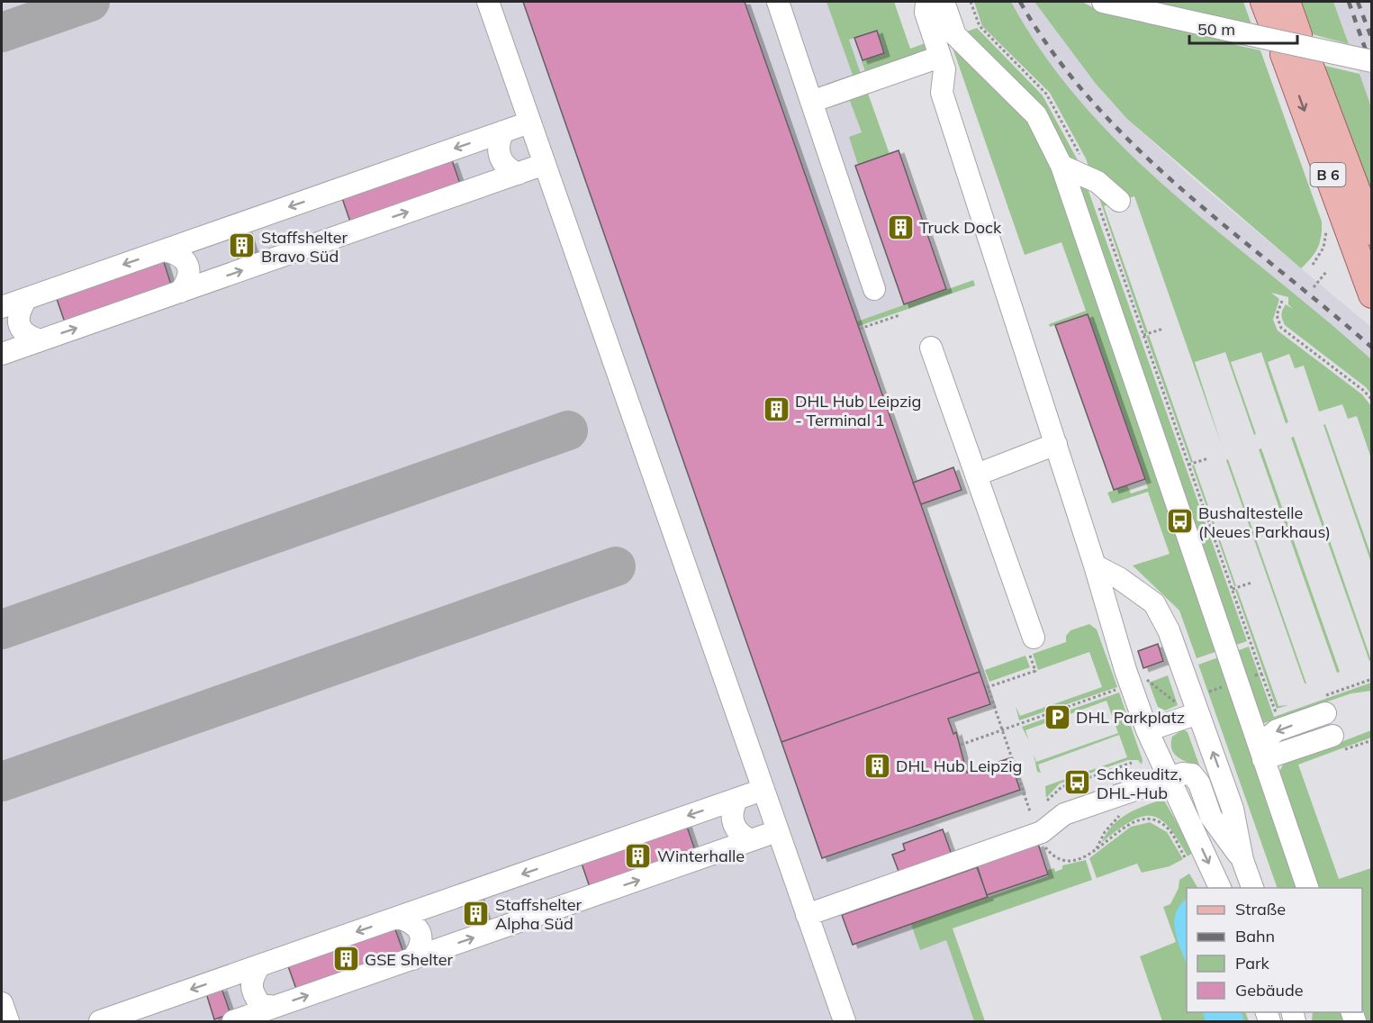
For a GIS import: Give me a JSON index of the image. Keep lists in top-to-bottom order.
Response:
{
  "streets": {
    "main road": ["B 6"]
  },
  "places": {
    "building": [
      "Truck Dock",
      "Staffshelter Bravo Süd",
      "DHL Hub Leipzig - Terminal 1",
      "DHL Hub Leipzig",
      "Winterhalle",
      "Staffshelter Alpha Süd",
      "GSE Shelter"
    ],
    "bus stop": ["Bushaltestelle (Neues Parkhaus)", "Schkeuditz, DHL-Hub"],
    "parking": ["DHL Parkplatz"]
  },
  "legend": [
    "Straße",
    "Bahn",
    "Park",
    "Gebäude"
  ],
  "scale_bar": "50 m"
}
